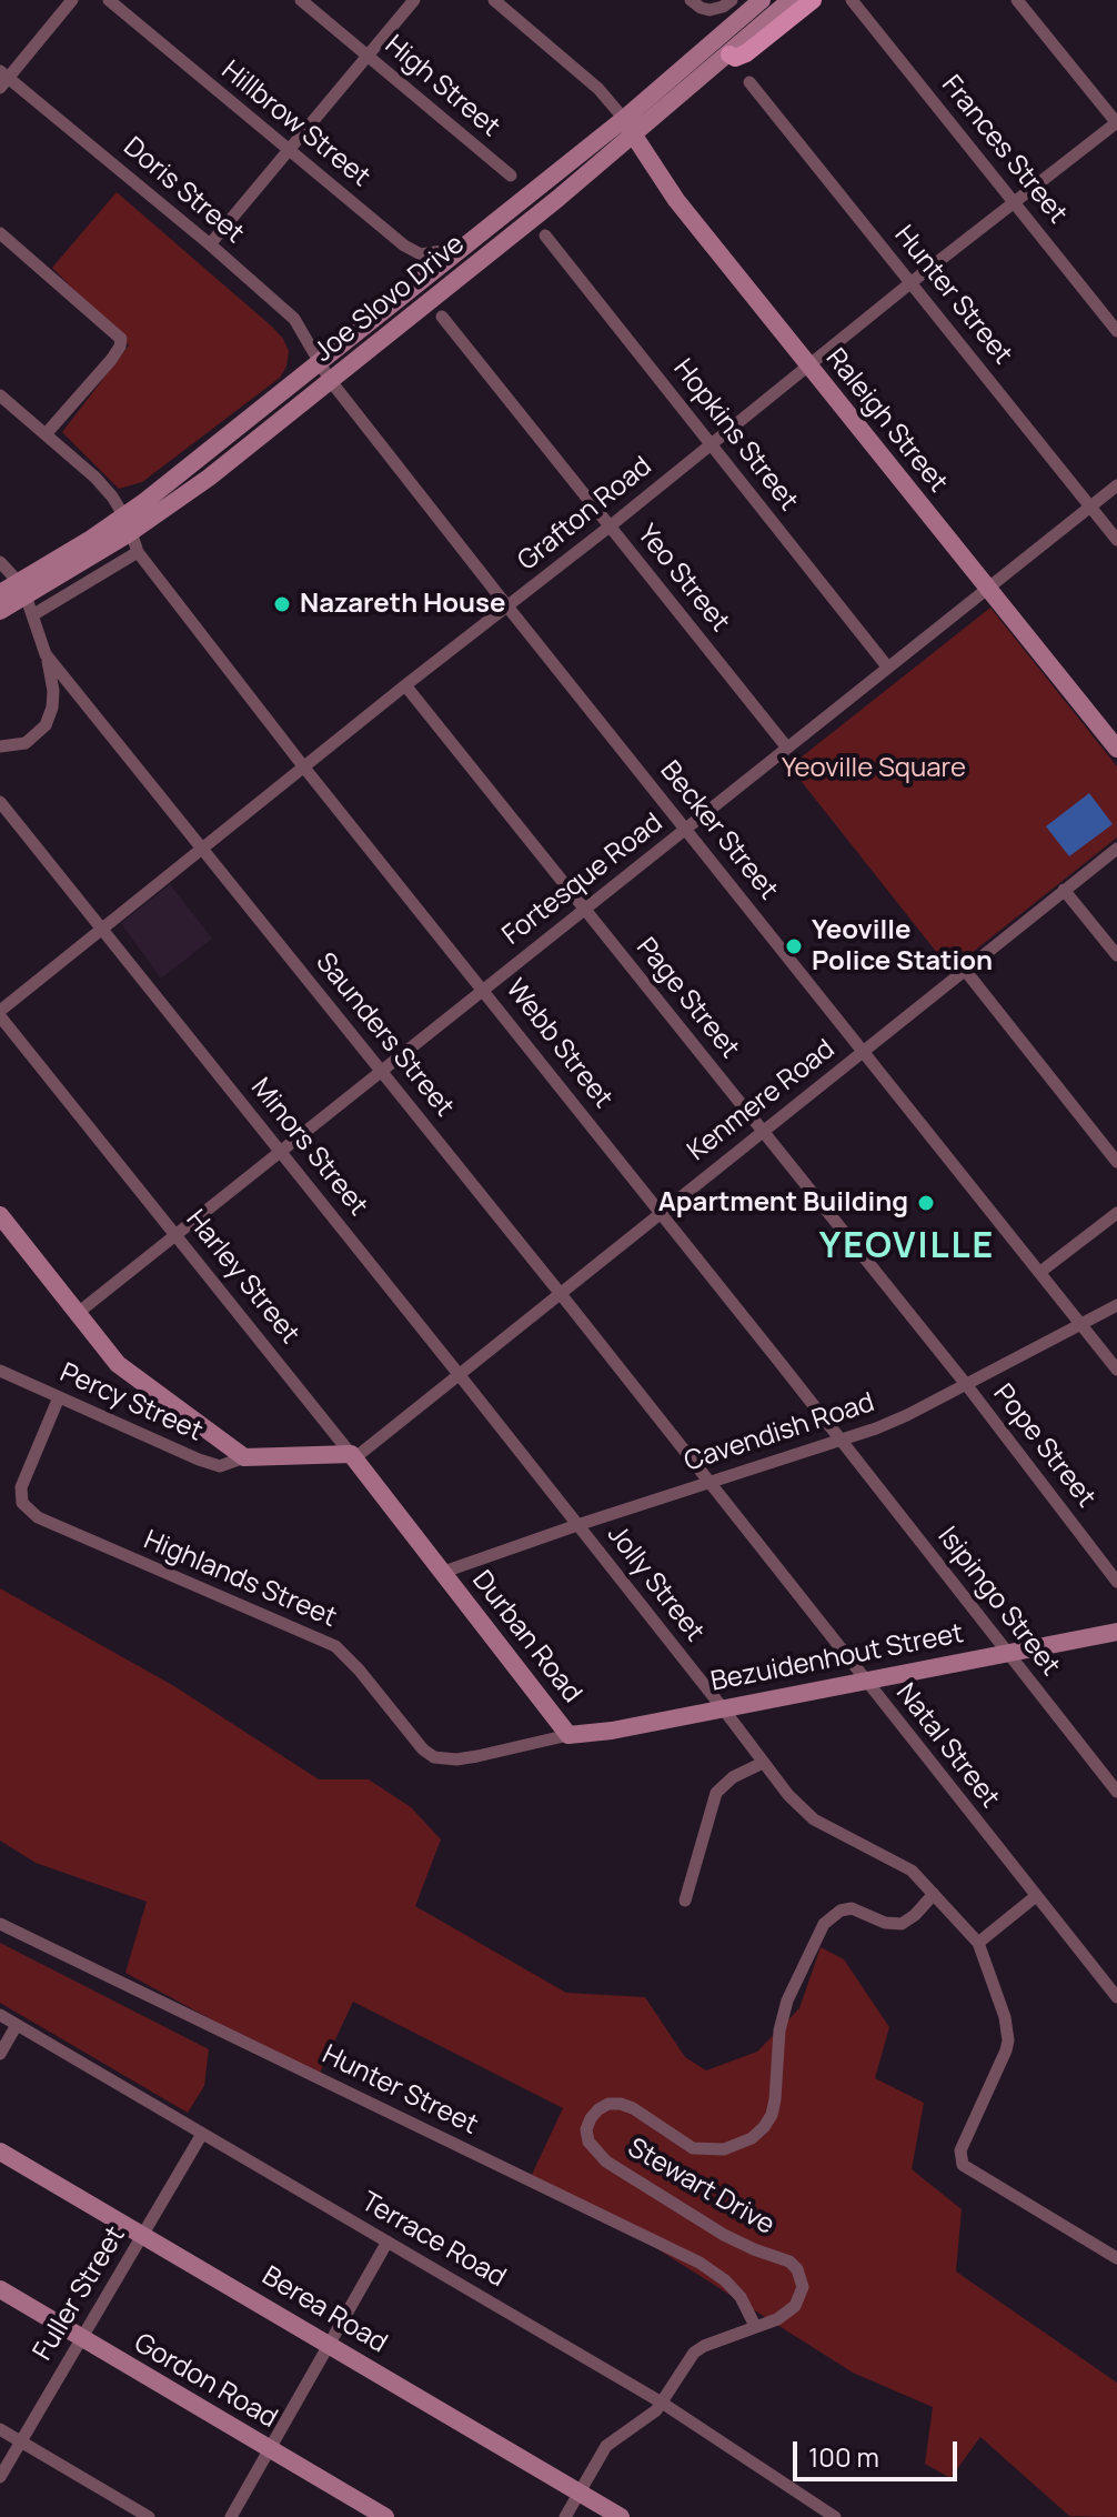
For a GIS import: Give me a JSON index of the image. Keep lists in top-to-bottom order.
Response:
{
  "streets": {
    "main road": [
      "Joe Slovo Drive",
      "Raleigh Street",
      "Harley Street",
      "Durban Road",
      "Bezuidenhout Street",
      "Berea Road",
      "Gordon Road"
    ],
    "street": [
      "High Street",
      "Hillbrow Street",
      "Frances Street",
      "Doris Street",
      "Hunter Street",
      "Hopkins Street",
      "Grafton Road",
      "Yeo Street",
      "Becker Street",
      "Fortesque Road",
      "Page Street",
      "Saunders Street",
      "Webb Street",
      "Kenmere Road",
      "Minors Street",
      "Percy Street",
      "Cavendish Road",
      "Pope Street",
      "Highlands Street",
      "Jolly Street",
      "Isipingo Street",
      "Natal Street",
      "Stewart Drive",
      "Terrace Road",
      "Fuller Street"
    ]
  },
  "crossings": [
    ["Hillbrow Street", "Joe Slovo Drive"],
    ["Frances Street", "Grafton Road"],
    ["Doris Street", "Joe Slovo Drive"],
    ["Doris Street", "Becker Street"],
    ["Hunter Street", "Grafton Road"],
    ["Hunter Street", "Fortesque Road"],
    ["Hunter Street", "Stewart Drive"],
    ["Joe Slovo Drive", "Raleigh Street"],
    ["Joe Slovo Drive", "Becker Street"],
    ["Raleigh Street", "Grafton Road"],
    ["Raleigh Street", "Fortesque Road"],
    ["Hopkins Street", "Grafton Road"],
    ["Hopkins Street", "Fortesque Road"],
    ["Grafton Road", "Yeo Street"],
    ["Grafton Road", "Becker Street"],
    ["Grafton Road", "Page Street"],
    ["Grafton Road", "Saunders Street"],
    ["Grafton Road", "Webb Street"],
    ["Grafton Road", "Minors Street"],
    ["Grafton Road", "Harley Street"],
    ["Yeo Street", "Fortesque Road"],
    ["Becker Street", "Fortesque Road"],
    ["Becker Street", "Kenmere Road"],
    ["Becker Street", "Cavendish Road"],
    ["Fortesque Road", "Page Street"],
    ["Fortesque Road", "Saunders Street"],
    ["Fortesque Road", "Webb Street"],
    ["Fortesque Road", "Minors Street"],
    ["Fortesque Road", "Harley Street"],
    ["Page Street", "Kenmere Road"],
    ["Page Street", "Cavendish Road"],
    ["Page Street", "Pope Street"],
    ["Saunders Street", "Kenmere Road"],
    ["Saunders Street", "Cavendish Road"],
    ["Saunders Street", "Natal Street"],
    ["Webb Street", "Kenmere Road"],
    ["Webb Street", "Cavendish Road"],
    ["Webb Street", "Isipingo Street"],
    ["Kenmere Road", "Minors Street"],
    ["Kenmere Road", "Harley Street"],
    ["Minors Street", "Cavendish Road"],
    ["Minors Street", "Jolly Street"],
    ["Harley Street", "Cavendish Road"],
    ["Harley Street", "Durban Road"],
    ["Percy Street", "Highlands Street"],
    ["Cavendish Road", "Pope Street"],
    ["Cavendish Road", "Jolly Street"],
    ["Cavendish Road", "Isipingo Street"],
    ["Cavendish Road", "Durban Road"],
    ["Cavendish Road", "Natal Street"],
    ["Highlands Street", "Durban Road"],
    ["Highlands Street", "Bezuidenhout Street"],
    ["Jolly Street", "Bezuidenhout Street"],
    ["Jolly Street", "Stewart Drive"],
    ["Isipingo Street", "Bezuidenhout Street"],
    ["Durban Road", "Bezuidenhout Street"],
    ["Bezuidenhout Street", "Natal Street"],
    ["Terrace Road", "Fuller Street"],
    ["Fuller Street", "Berea Road"],
    ["Fuller Street", "Gordon Road"]
  ],
  "districts": ["YEOVILLE"],
  "parks": ["Yeoville Square"],
  "places": ["Nazareth House", "Yeoville Police Station", "Apartment Building"],
  "scale_bar": "100 m"
}
